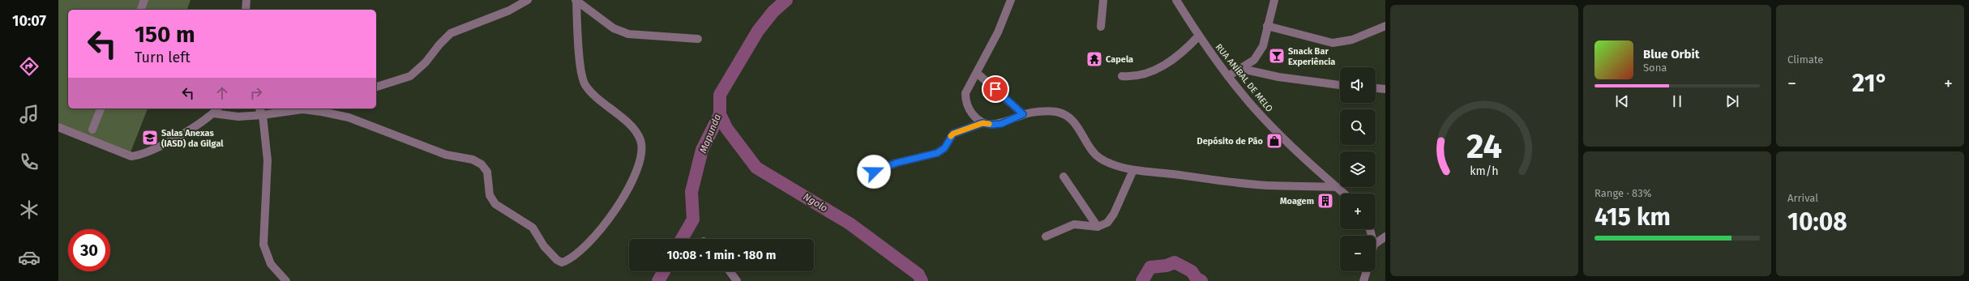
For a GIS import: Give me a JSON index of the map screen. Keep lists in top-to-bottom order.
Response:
{
  "streets": {
    "street": ["RUA ANÍBAL DE MELO"]
  },
  "water": ["Mapunda", "Ngolo"],
  "places": {
    "bar": ["Snack Bar Experiência"],
    "temple": ["Capela"],
    "school or university": ["Salas Anexas (IASD) da Gilgal"],
    "shop": ["Depósito de Pão"],
    "building": ["Moagem"]
  },
  "page": {
    "tabs": "10:07",
    "tile": [
      "Climate",
      ["Range · 83%", "415 km"],
      ["Arrival", "10:08"]
    ],
    "turn": ["150 m", "Turn left"],
    "song": ["Blue Orbit", "Sona"],
    "map_buttons": ["+", "−"],
    "heat": ["−", "21°", "+"],
    "limit": "30",
    "trip": "10:08 · 1 min · 180 m",
    "gauge": ["24", "km/h"]
  }
}
